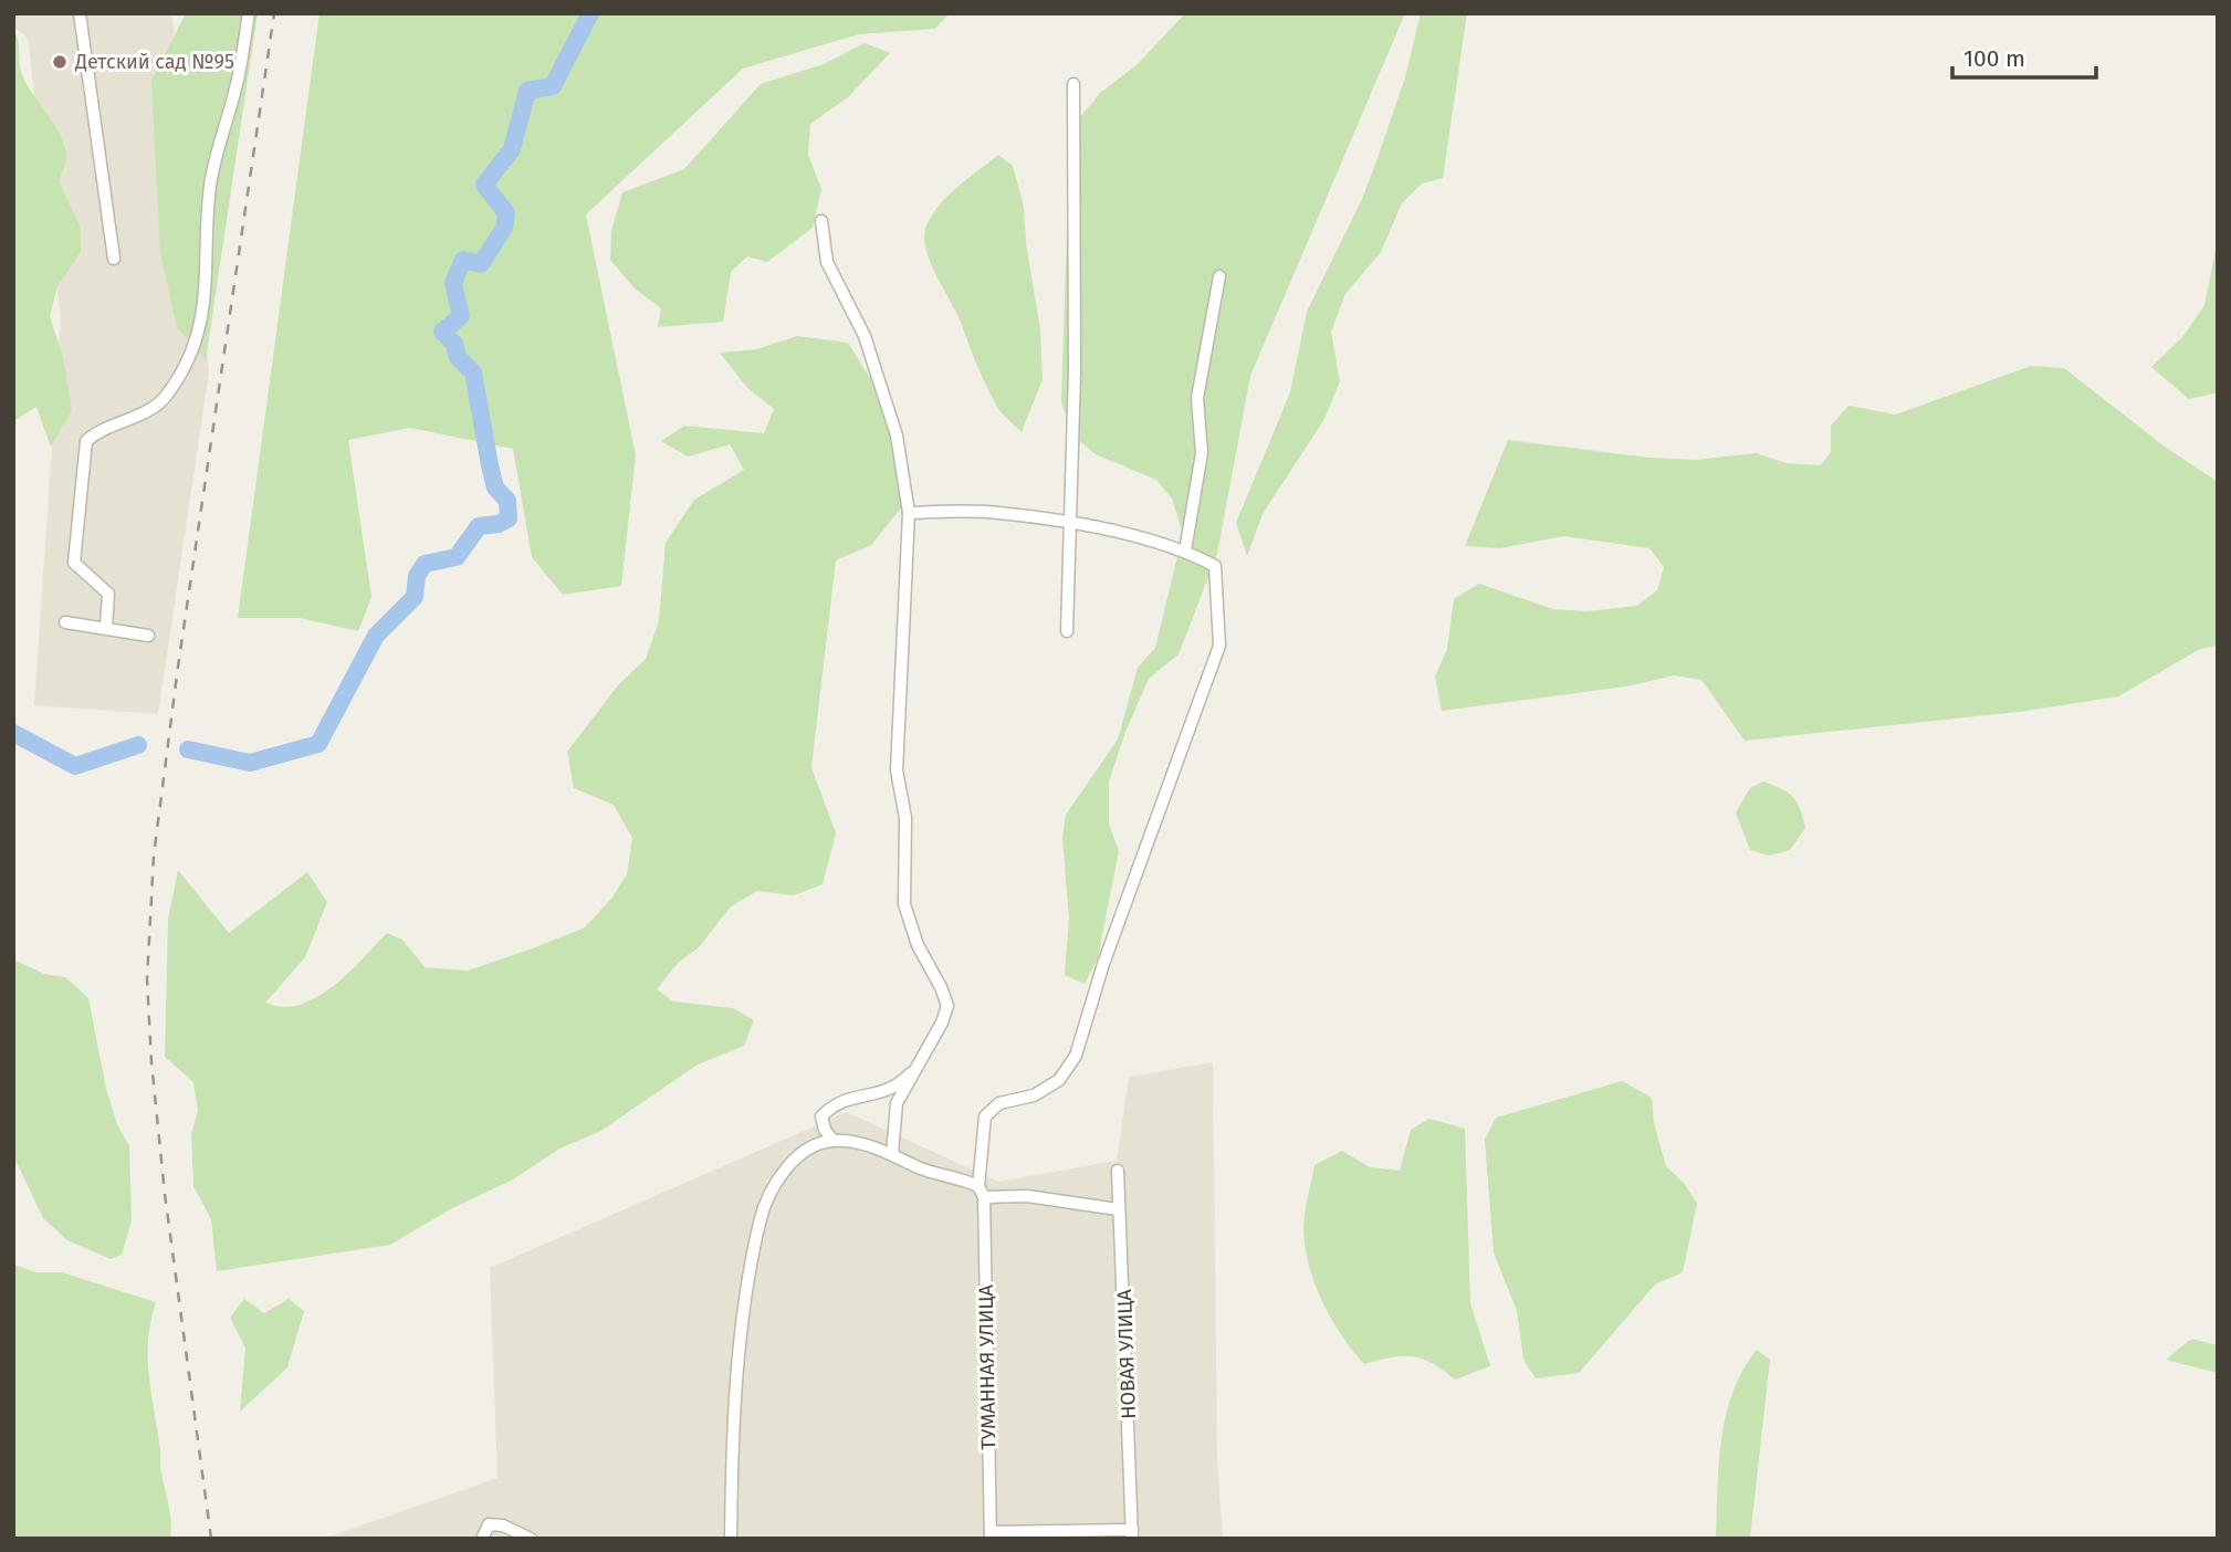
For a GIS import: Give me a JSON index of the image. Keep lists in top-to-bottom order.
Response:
{
  "streets": {
    "street": ["НОВАЯ УЛИЦА", "ТУМАННАЯ УЛИЦА"]
  },
  "places": ["Детский сад №95"],
  "scale_bar": "100 m"
}
